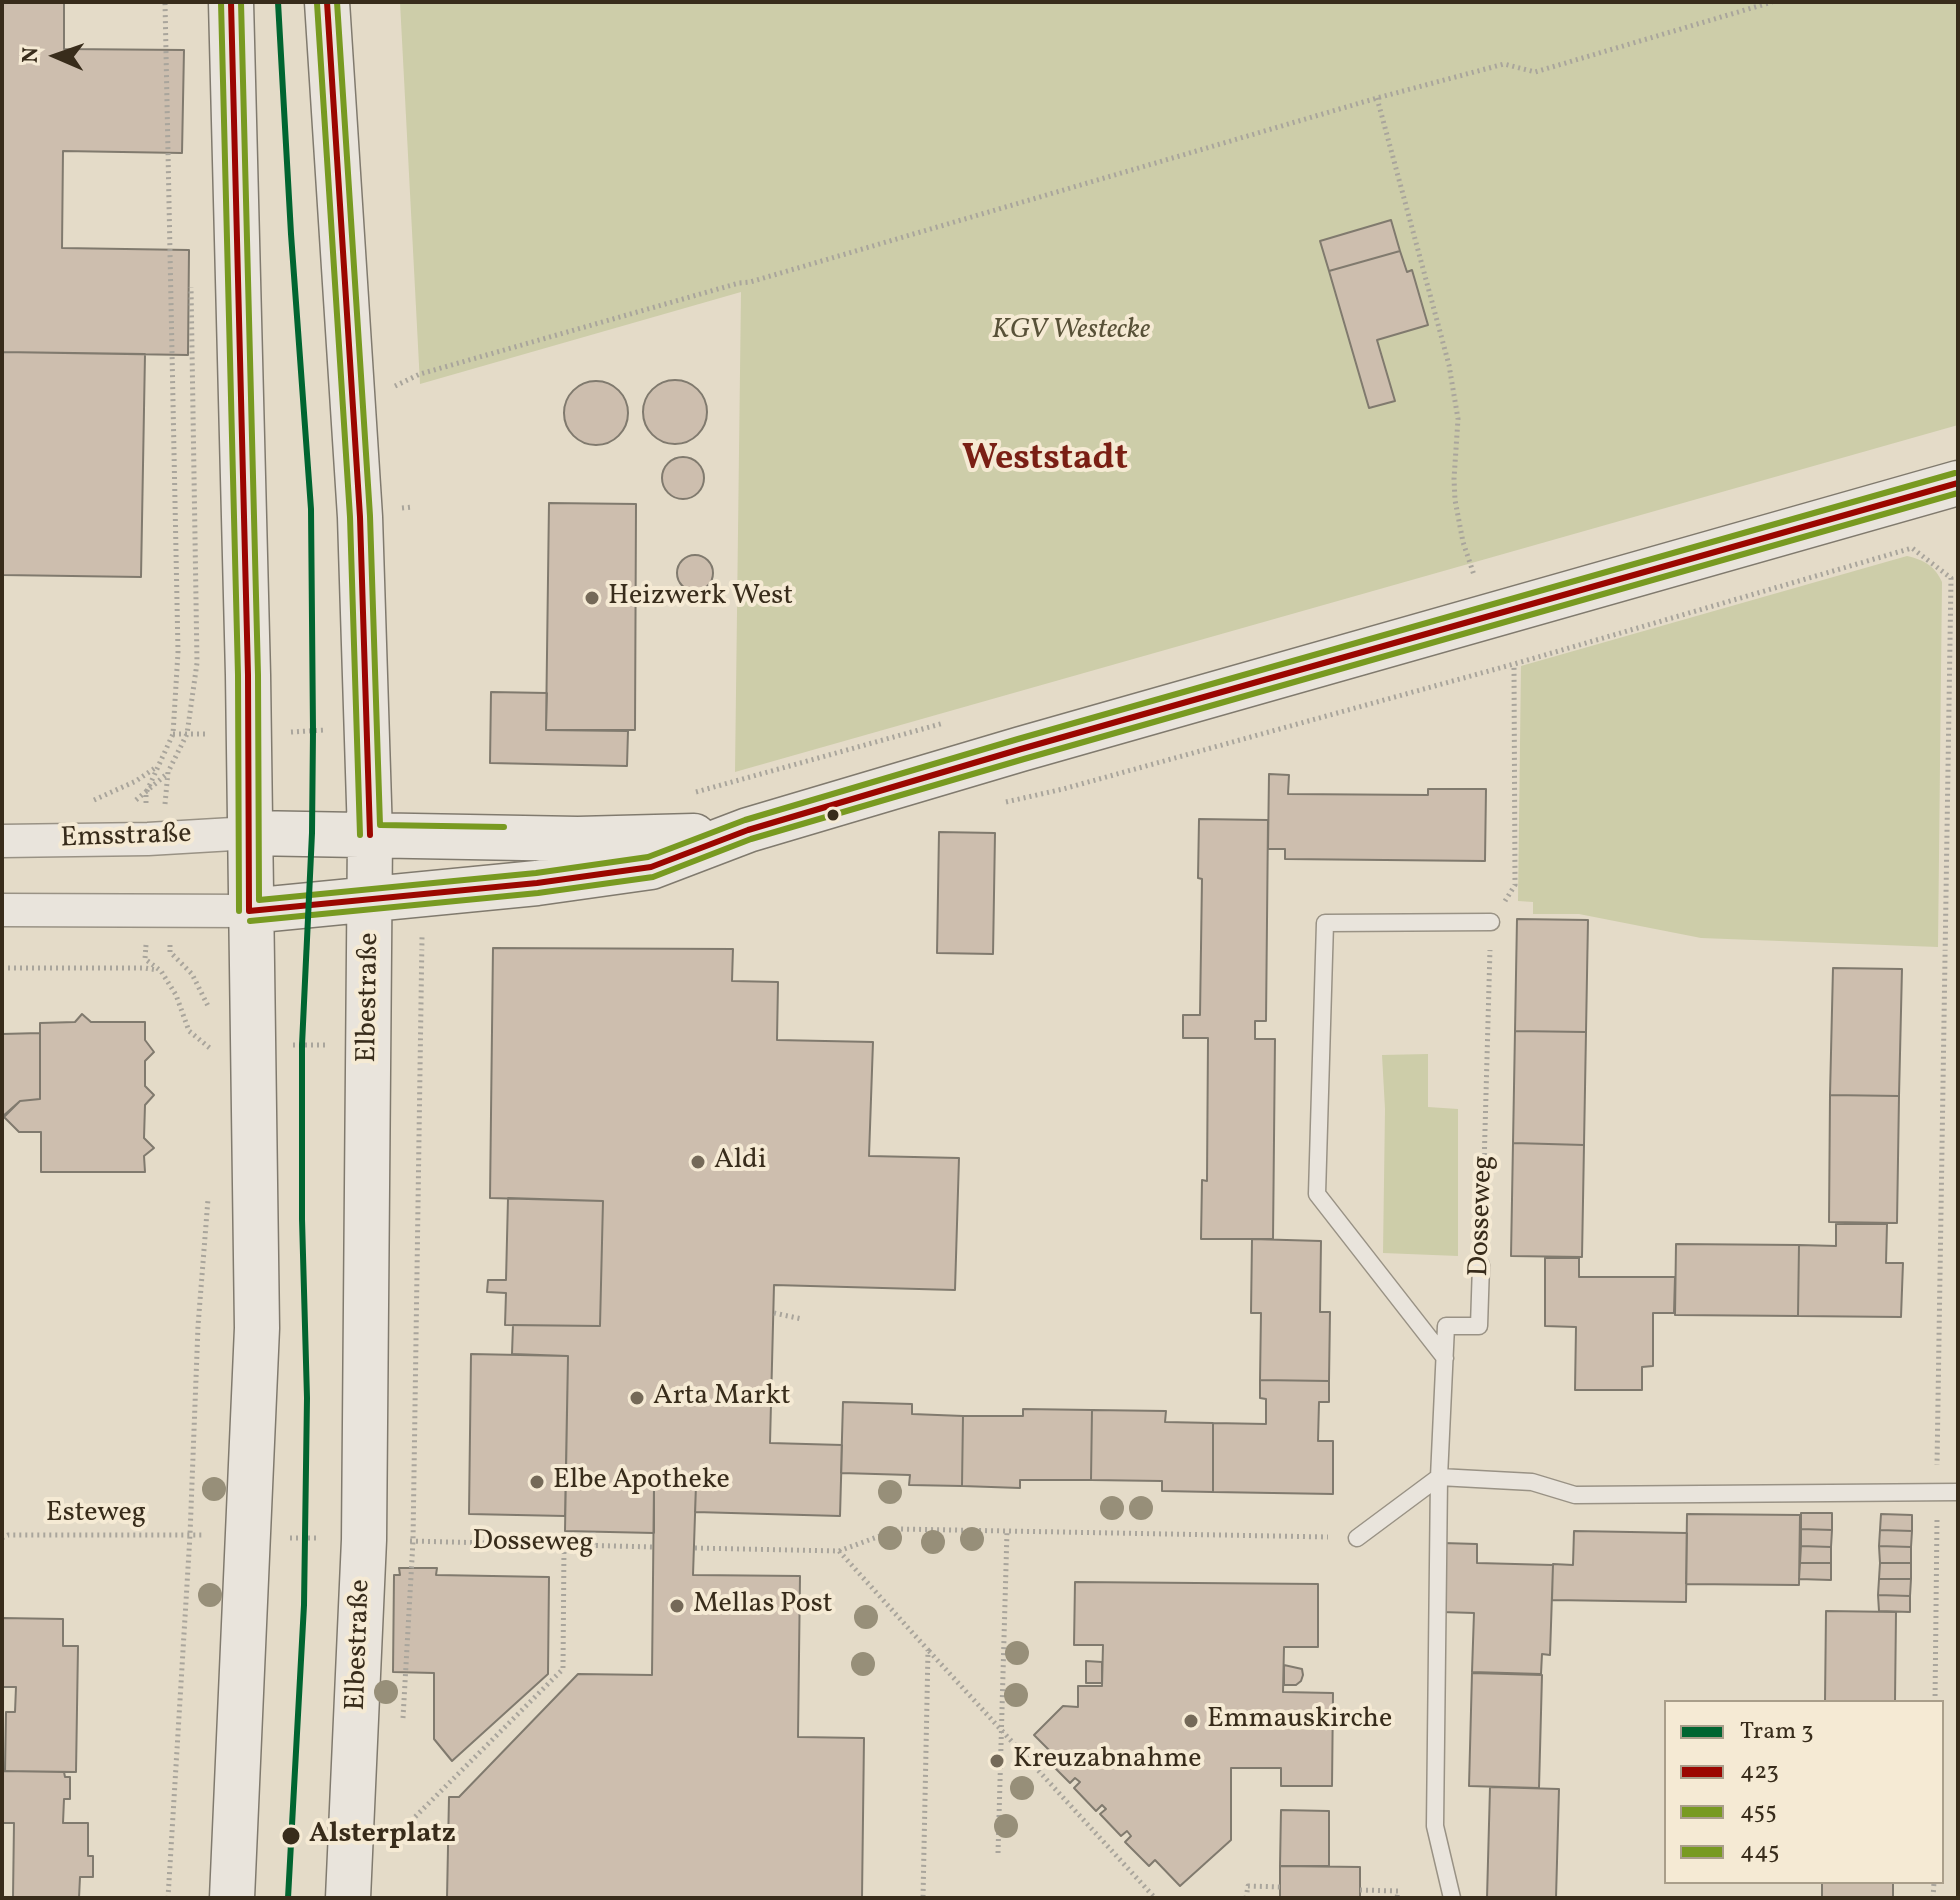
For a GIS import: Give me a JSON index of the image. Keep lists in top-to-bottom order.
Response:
{
  "streets": {
    "street": ["Emsstraße", "Elbestraße"],
    "lane": ["Dosseweg"],
    "path": ["Esteweg"]
  },
  "crossings": [
    ["Elbestraße", "Dosseweg"],
    ["Dosseweg", "Esteweg"]
  ],
  "districts": ["Weststadt"],
  "parks": ["KGV Westecke"],
  "places": [
    "Heizwerk West",
    "Aldi",
    "Arta Markt",
    "Elbe Apotheke",
    "Mellas Post",
    "Emmauskirche",
    "Kreuzabnahme",
    "Alsterplatz"
  ],
  "lines": [
    "tram line 3",
    "transit line 423",
    "transit line 455",
    "transit line 445"
  ],
  "legend": [
    "Tram 3",
    "423",
    "455",
    "445"
  ],
  "north": "left"
}
